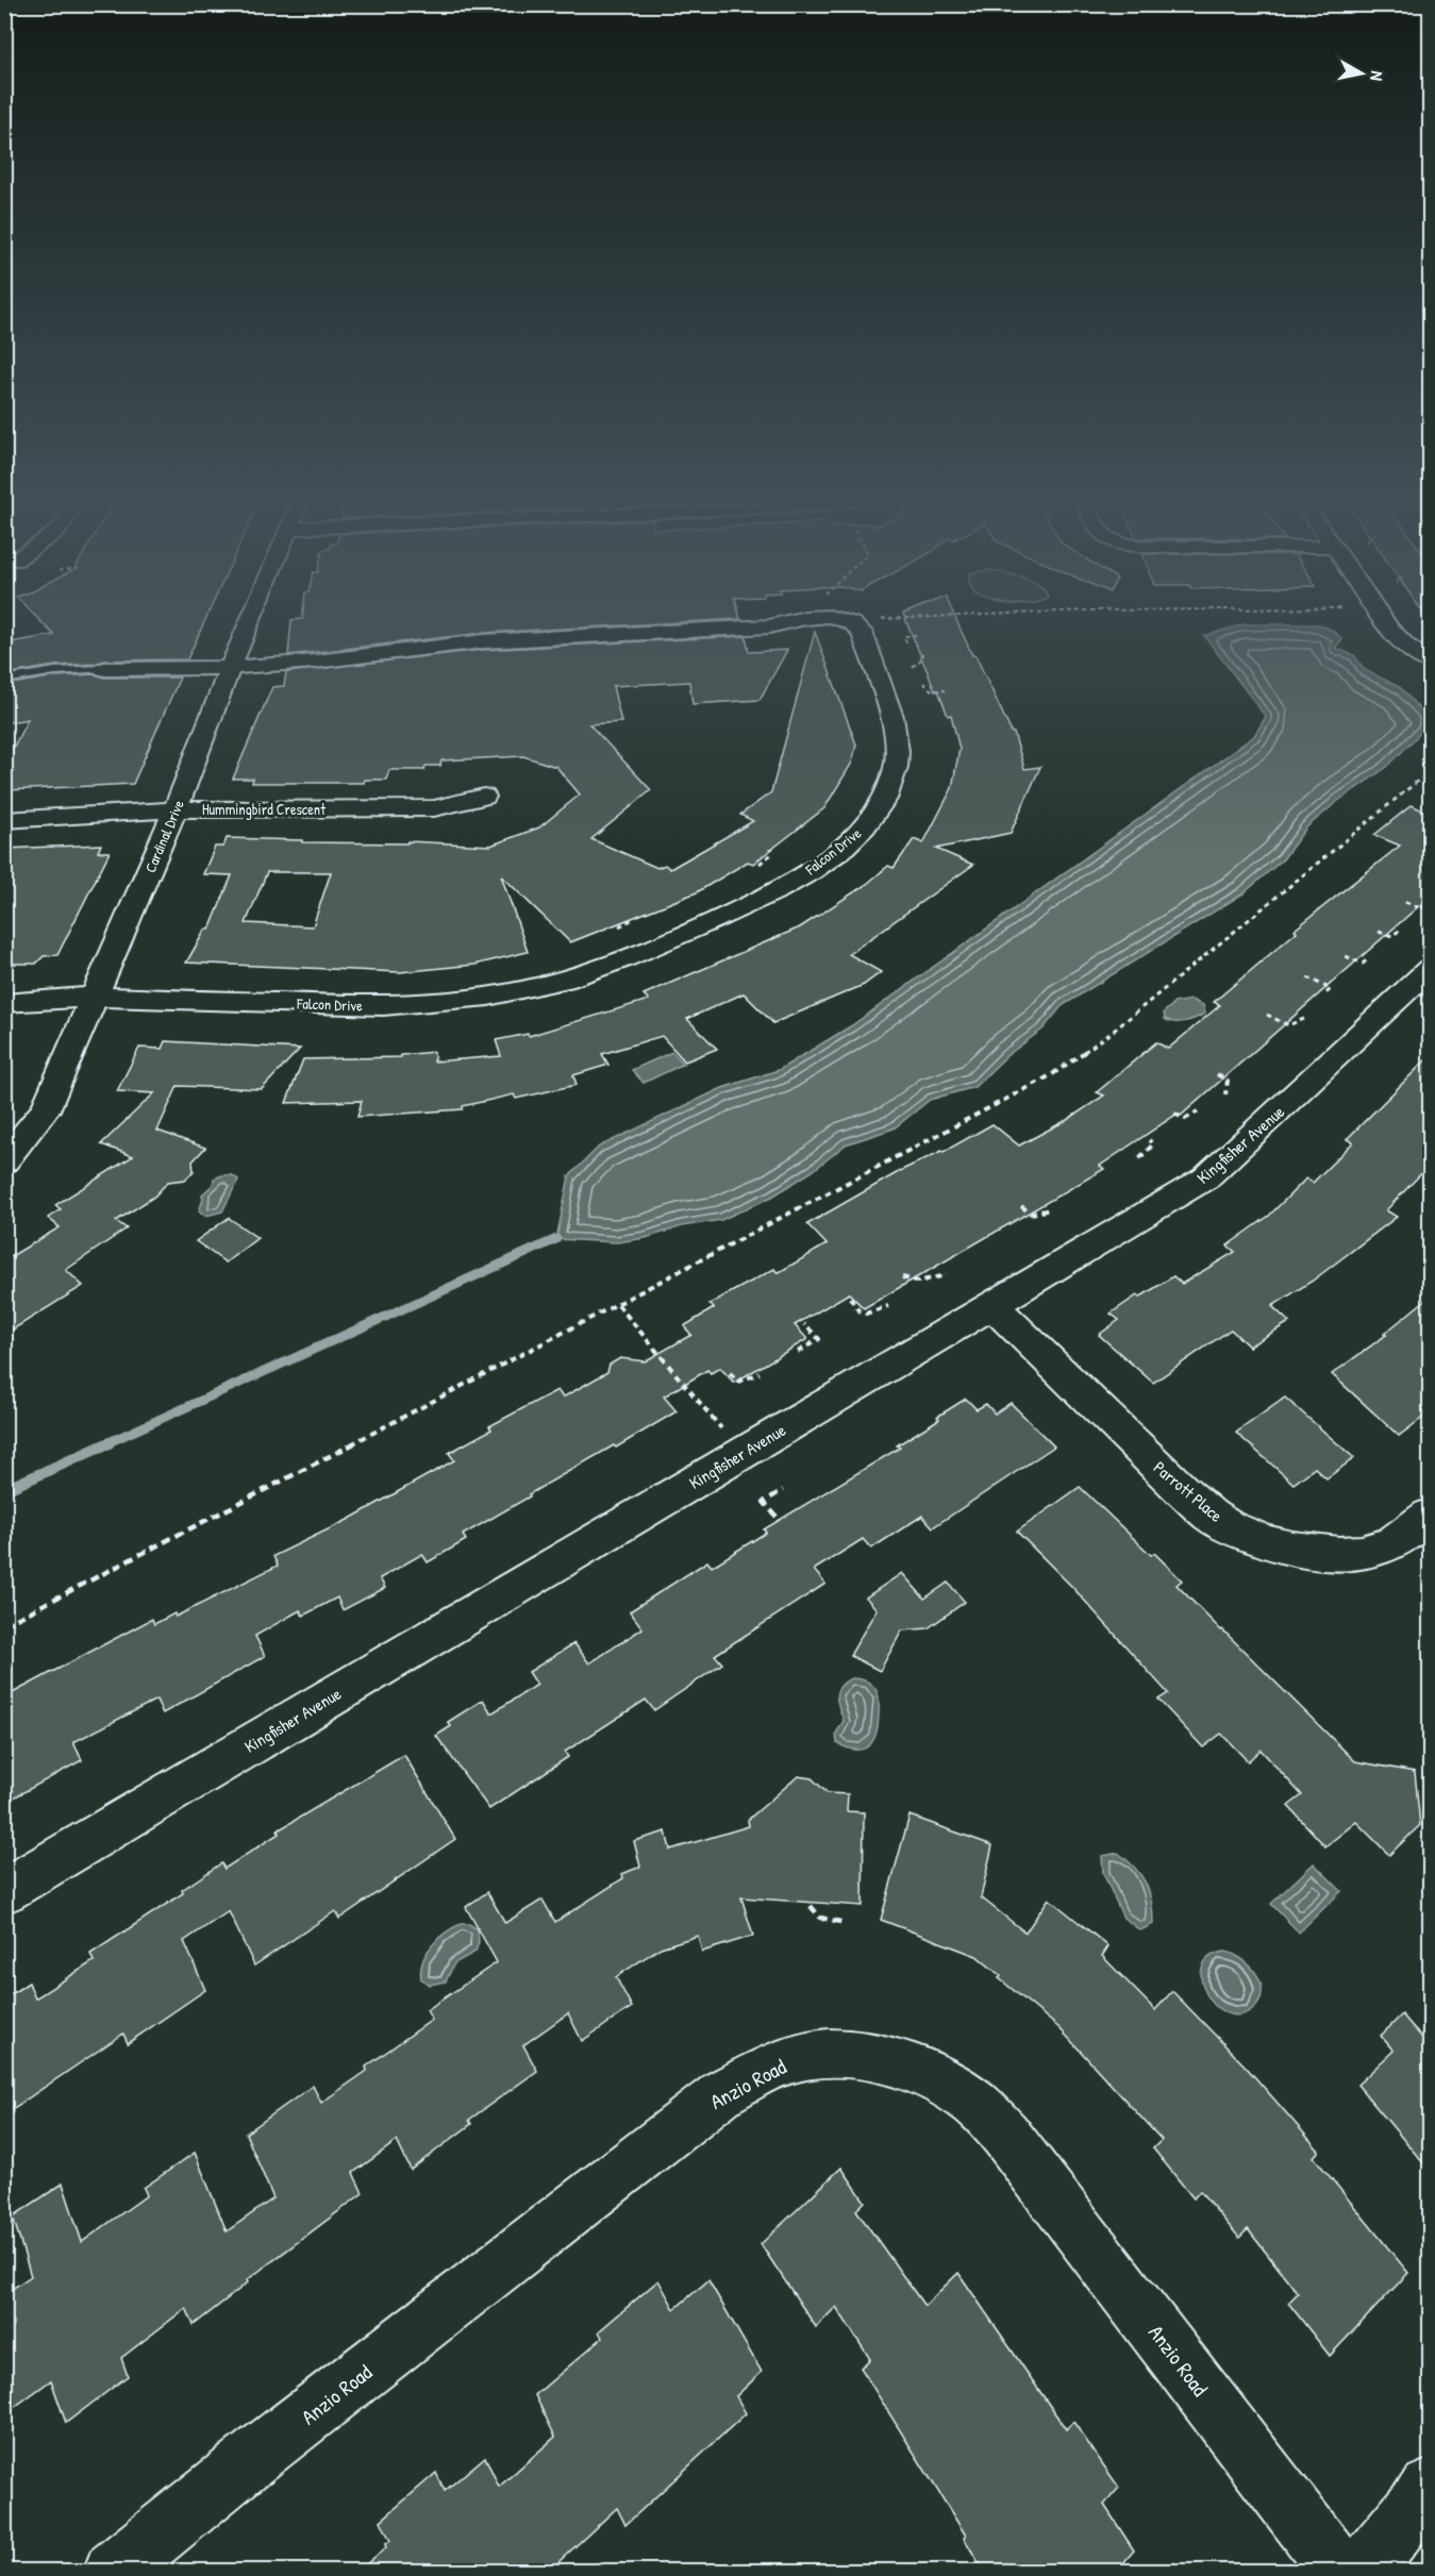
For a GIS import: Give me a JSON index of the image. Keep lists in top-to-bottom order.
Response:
{
  "streets": {
    "street": [
      "Hummingbird Crescent",
      "Cardinal Drive",
      "Falcon Drive",
      "Kingfisher Avenue",
      "Parrott Place",
      "Anzio Road"
    ]
  },
  "crossings": [
    ["Hummingbird Crescent", "Cardinal Drive"],
    ["Cardinal Drive", "Falcon Drive"],
    ["Kingfisher Avenue", "Parrott Place"]
  ],
  "north": "right"
}
